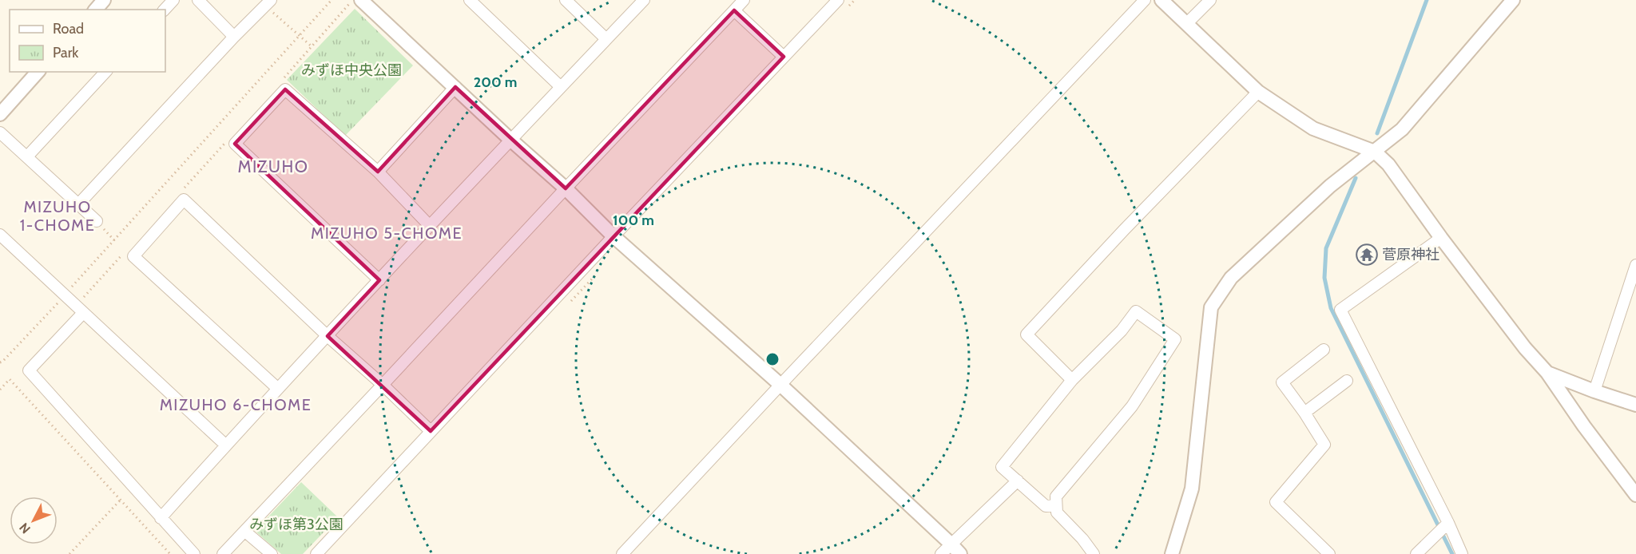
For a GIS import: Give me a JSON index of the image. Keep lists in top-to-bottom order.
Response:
{
  "districts": [
    "MIZUHO",
    "MIZUHO 1-CHOME",
    "MIZUHO 5-CHOME",
    "MIZUHO 6-CHOME"
  ],
  "parks": ["みずほ中央公園", "みずほ第3公園"],
  "places": {
    "temple": ["菅原神社"]
  },
  "legend": ["Road", "Park"],
  "north": "bottom left",
  "rings": ["200 m", "100 m"]
}
